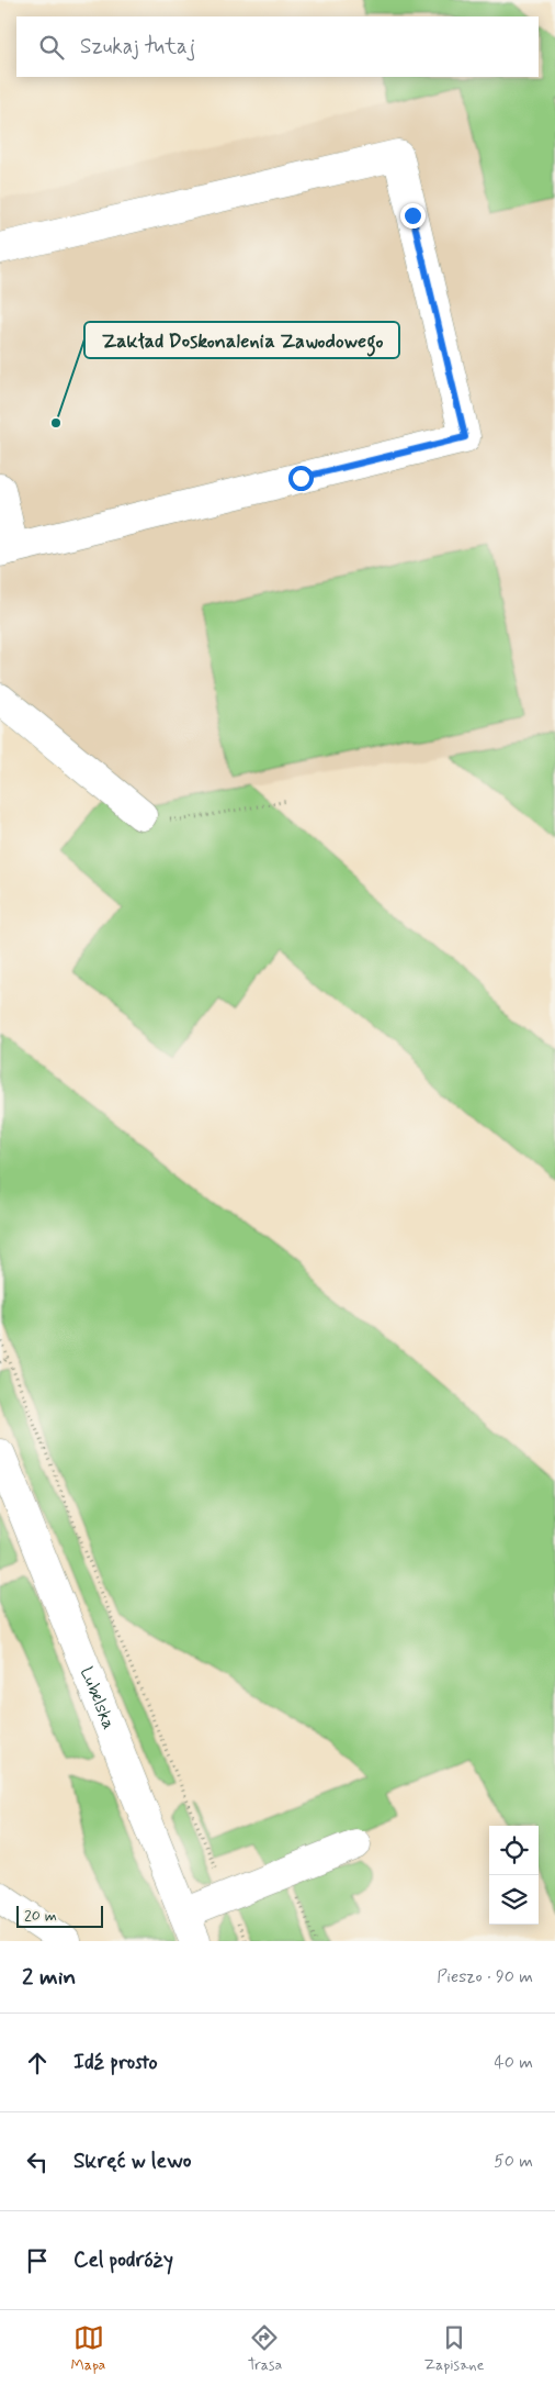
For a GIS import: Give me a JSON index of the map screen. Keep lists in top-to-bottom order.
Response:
{
  "streets": {
    "street": ["Lubelska"]
  },
  "places": ["Zakład Doskonalenia Zawodowego"],
  "scale_bar": "20 m",
  "page": {
    "search": "Szukaj tutaj",
    "scale": "20 m",
    "heading": ["2 min", "Pieszo · 90 m"],
    "list": [
      ["Idź prosto", "40 m"],
      ["Skręć w lewo", "50 m"],
      "Cel podróży"
    ],
    "nav": ["Mapa", "Trasa", "Zapisane"]
  }
}
